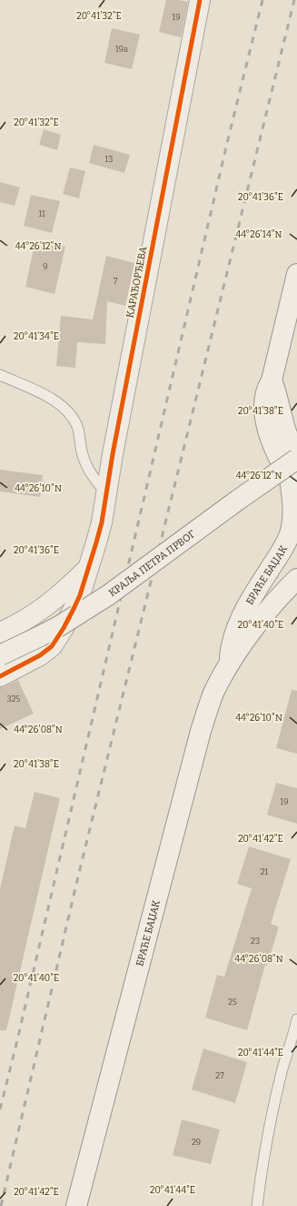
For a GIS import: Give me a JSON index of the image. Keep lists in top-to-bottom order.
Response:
{
  "streets": {
    "main road": ["КАРАЂОРЂЕВА", "КРАЉА ПЕТРА ПРВОГ", "БРАЋЕ БАЏАК"]
  },
  "house_numbers": [
    "19",
    "19a",
    "13",
    "11",
    "9",
    "7",
    "325",
    "19",
    "21",
    "23",
    "25",
    "27",
    "29"
  ],
  "coordinates": [
    "20°41'32\"E",
    "20°41'36\"E",
    "44°26'14\"N",
    "44°26'12\"N",
    "20°41'34\"E",
    "20°41'38\"E",
    "44°26'10\"N",
    "20°41'40\"E",
    "44°26'08\"N",
    "20°41'42\"E",
    "20°41'44\"E"
  ]
}
